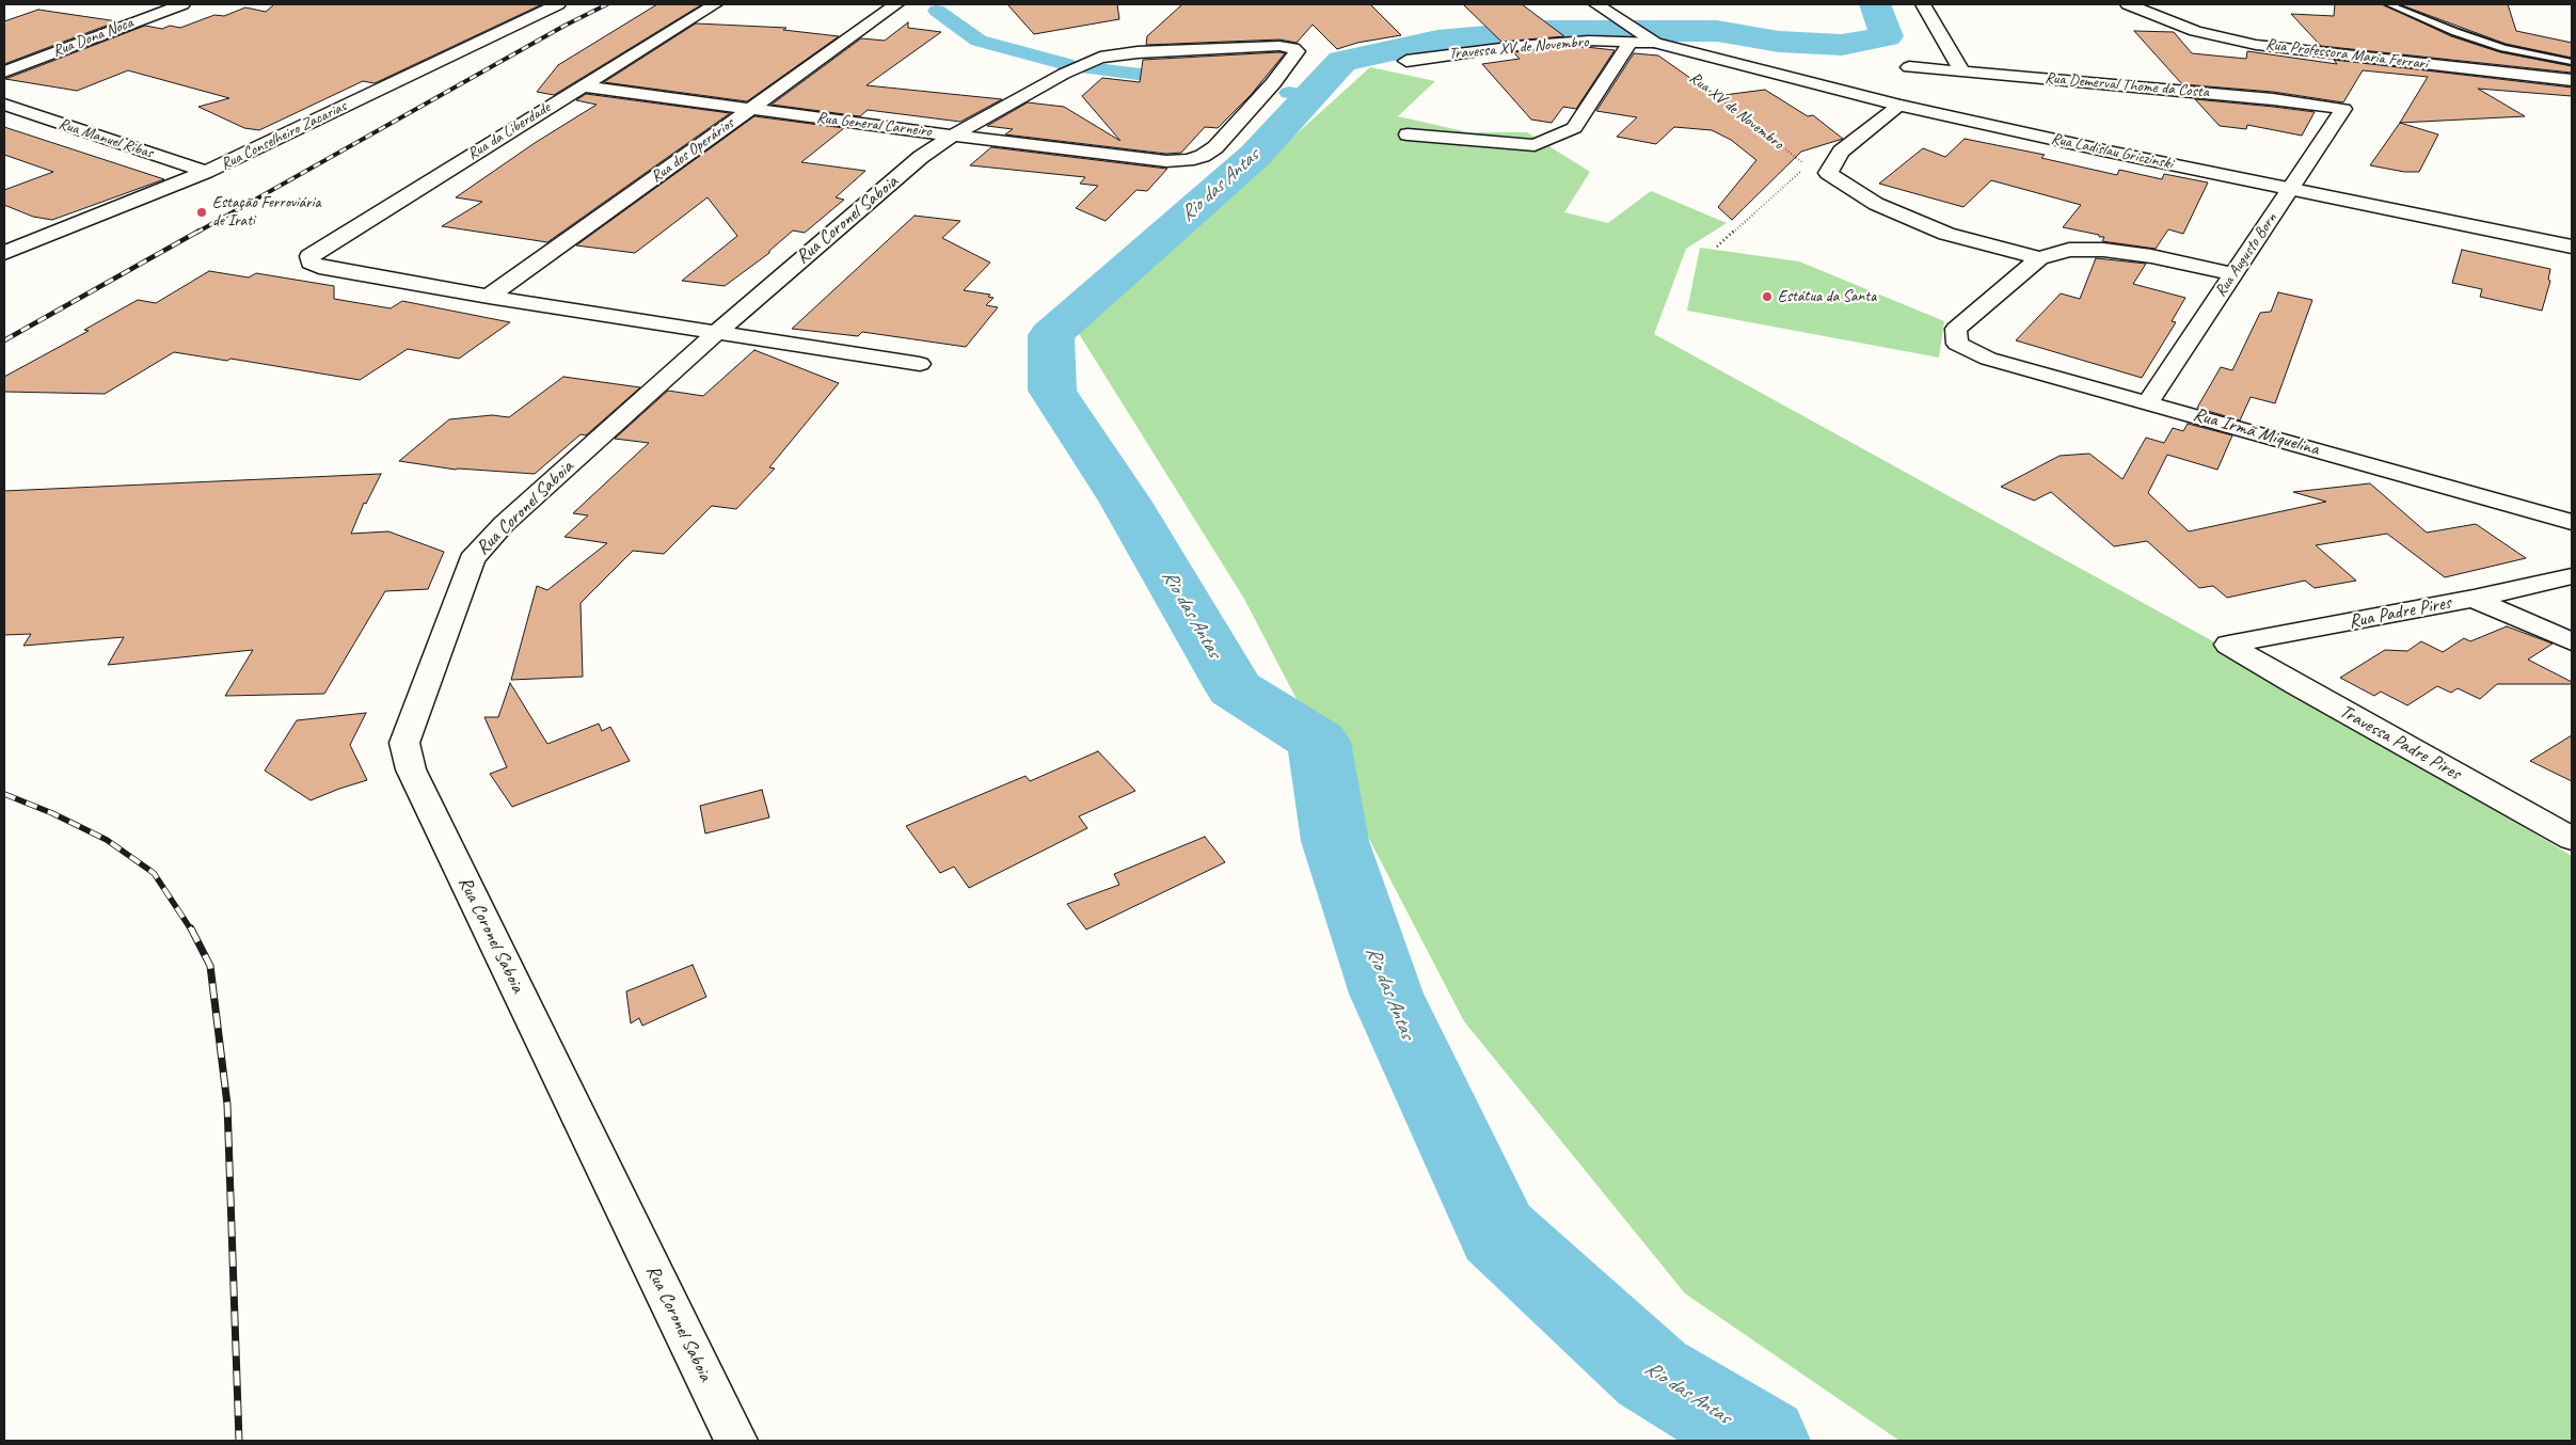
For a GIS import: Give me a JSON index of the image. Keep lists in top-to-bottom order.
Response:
{
  "streets": {
    "street": [
      "Rua Dona Noca",
      "Travessa XV de Novembro",
      "Rua Professora Maria Ferrari",
      "Rua Demerval Thome da Costa",
      "Rua General Carneiro",
      "Rua da Liberdade",
      "Rua Conselheiro Zacarias",
      "Rua Manuel Ribas",
      "Rua dos Operários",
      "Rua Ladislau Griczinski",
      "Rua Coronel Saboia",
      "Rua Augusto Born",
      "Rua Irmã Miquelina",
      "Rua Padre Pires",
      "Travessa Padre Pires"
    ],
    "path": ["Rua XV de Novembro"]
  },
  "crossings": [
    ["Travessa XV de Novembro", "Rua Ladislau Griczinski"],
    ["Rua Demerval Thome da Costa", "Rua Augusto Born"],
    ["Rua General Carneiro", "Rua da Liberdade"],
    ["Rua General Carneiro", "Rua dos Operários"],
    ["Rua General Carneiro", "Rua Coronel Saboia"],
    ["Rua da Liberdade", "Rua dos Operários"],
    ["Rua Conselheiro Zacarias", "Rua Manuel Ribas"],
    ["Rua Ladislau Griczinski", "Rua Augusto Born"],
    ["Rua Augusto Born", "Rua Irmã Miquelina"],
    ["Rua Padre Pires", "Travessa Padre Pires"]
  ],
  "water": ["Rio das Antas"],
  "places": ["Estação Ferroviária de Irati", "Estátua da Santa"]
}
